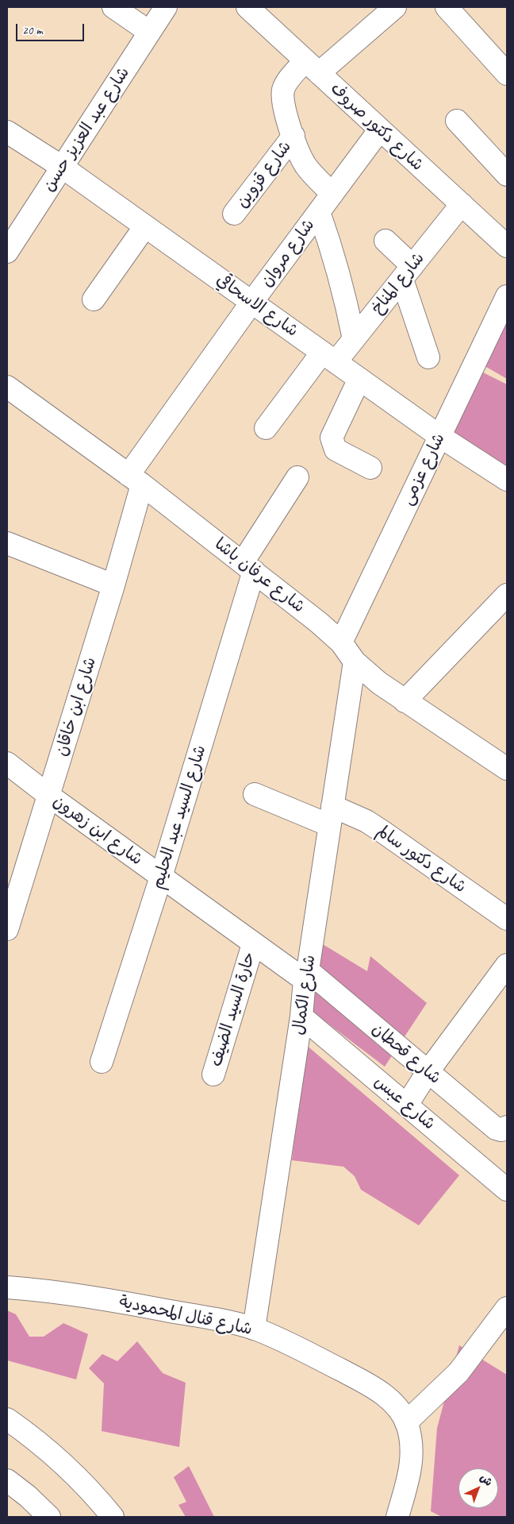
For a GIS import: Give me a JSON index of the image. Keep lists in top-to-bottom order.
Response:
{
  "streets": {
    "street": [
      "شارع دكتور صروف",
      "شارع عبد العزيز حسن",
      "شارع قزوين",
      "شارع مروان",
      "شارع المناخ",
      "شارع الاسحاقي",
      "شارع عزمى",
      "شارع عرفان باشا",
      "شارع ابن خاقان",
      "شارع السيد عبد الحليم",
      "شارع ابن زهرون",
      "شارع دكتور سالم",
      "شارع الكمال",
      "حارة السيد الضيف",
      "شارع قحطان",
      "شارع عبس",
      "شارع قنال المحمودية"
    ]
  },
  "crossings": [
    ["شارع دكتور صروف", "شارع مروان"],
    ["شارع دكتور صروف", "شارع المناخ"],
    ["شارع عبد العزيز حسن", "شارع الاسحاقي"],
    ["شارع مروان", "شارع الاسحاقي"],
    ["شارع مروان", "شارع عرفان باشا"],
    ["شارع مروان", "شارع ابن خاقان"],
    ["شارع المناخ", "شارع الاسحاقي"],
    ["شارع الاسحاقي", "شارع عزمى"],
    ["شارع عزمى", "شارع عرفان باشا"],
    ["شارع عرفان باشا", "شارع ابن خاقان"],
    ["شارع عرفان باشا", "شارع السيد عبد الحليم"],
    ["شارع عرفان باشا", "شارع الكمال"],
    ["شارع ابن خاقان", "شارع ابن زهرون"],
    ["شارع السيد عبد الحليم", "شارع ابن زهرون"],
    ["شارع ابن زهرون", "شارع الكمال"],
    ["شارع ابن زهرون", "حارة السيد الضيف"],
    ["شارع ابن زهرون", "شارع قحطان"],
    ["شارع دكتور سالم", "شارع الكمال"],
    ["شارع الكمال", "شارع قحطان"],
    ["شارع الكمال", "شارع عبس"],
    ["شارع الكمال", "شارع قنال المحمودية"]
  ],
  "scale_bar": "20 m",
  "north": "top right"
}
